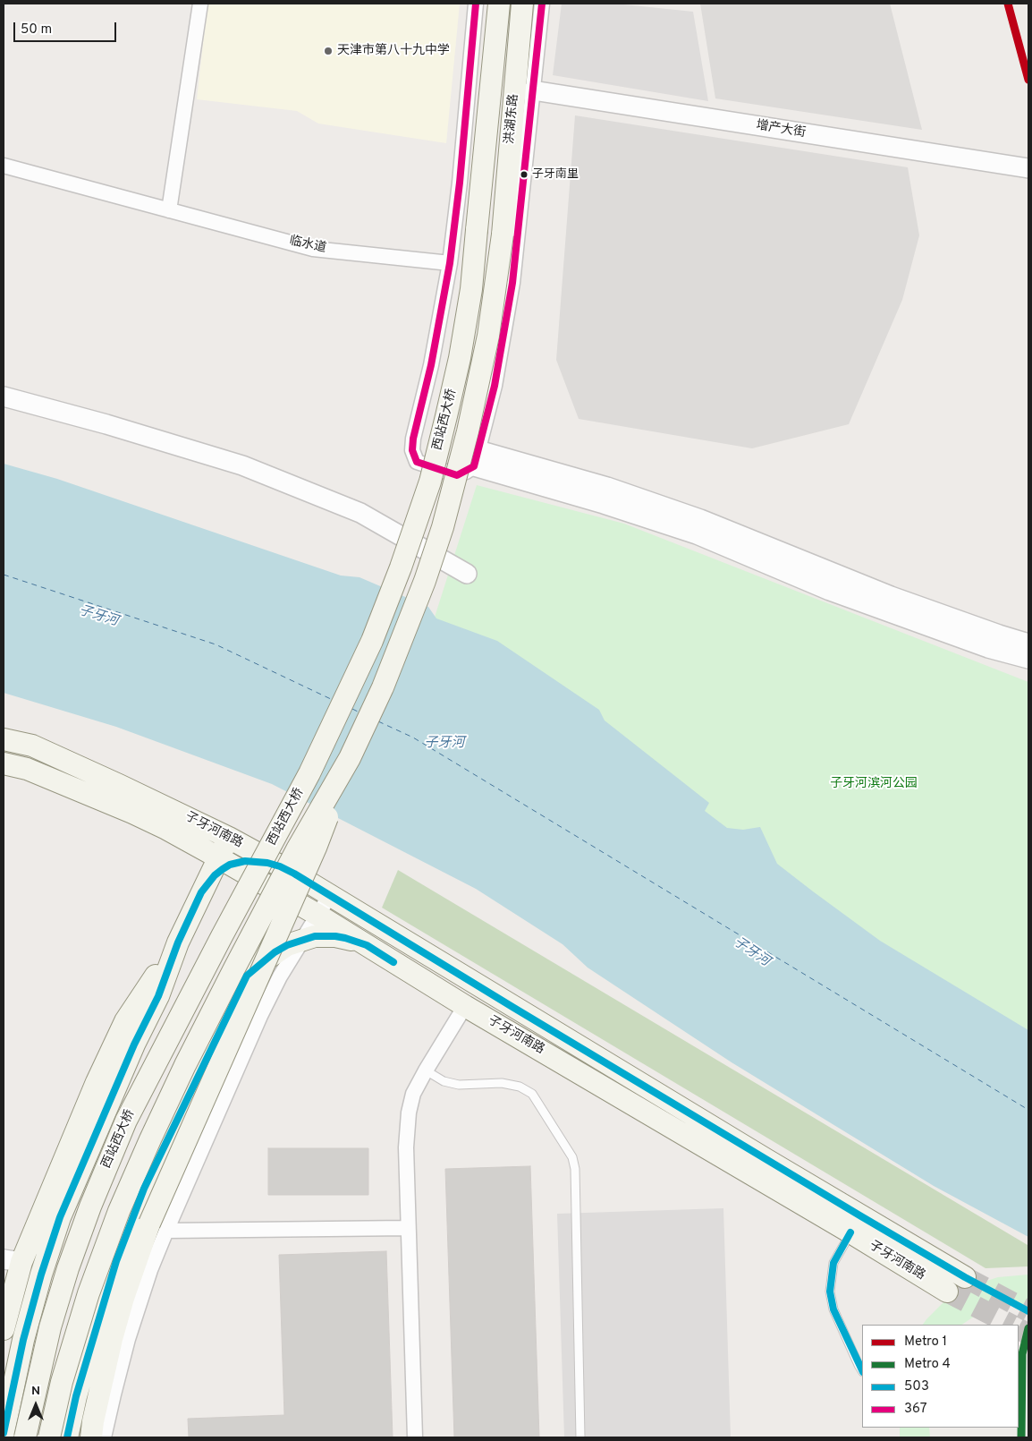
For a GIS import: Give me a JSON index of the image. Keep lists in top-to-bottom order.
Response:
{
  "streets": {
    "main road": ["洪湖东路", "西站西大桥", "子牙河南路"],
    "street": ["增产大街", "临水道"]
  },
  "crossings": [
    ["洪湖东路", "西站西大桥"]
  ],
  "water": ["子牙河"],
  "parks": ["子牙河滨河公园"],
  "places": ["天津市第八十九中学", "子牙南里"],
  "lines": [
    "metro line 1",
    "transit line 367",
    "transit line 503",
    "metro line 4"
  ],
  "legend": [
    "Metro 1",
    "Metro 4",
    "503",
    "367"
  ],
  "scale_bar": "50 m",
  "north": "top"
}
